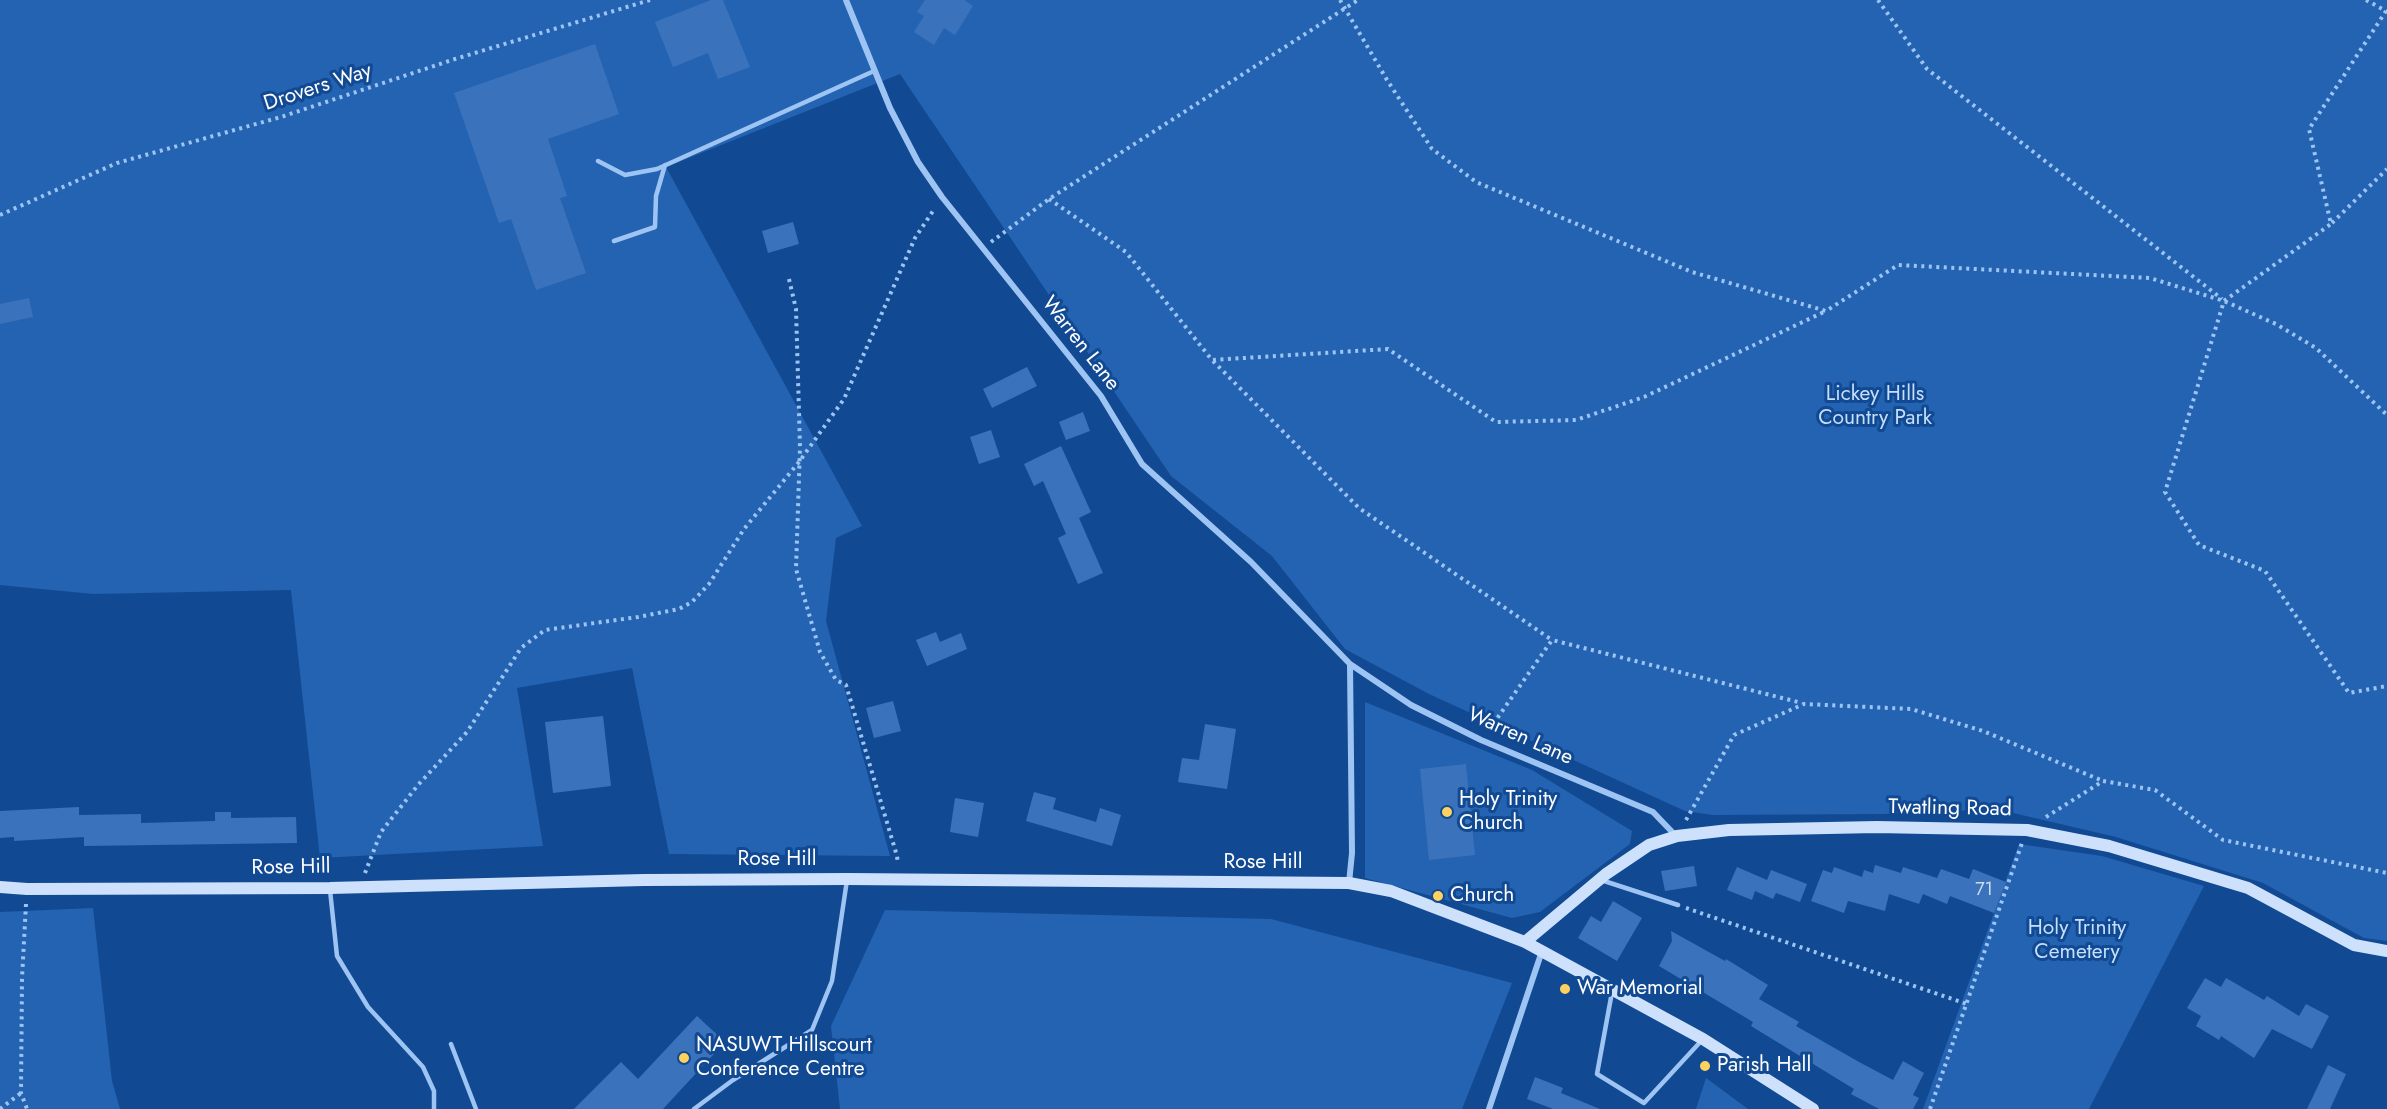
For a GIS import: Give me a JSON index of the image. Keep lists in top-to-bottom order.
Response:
{
  "streets": {
    "main road": ["Twatling Road", "Rose Hill"],
    "street": ["Warren Lane"],
    "path": ["Drovers Way"]
  },
  "crossings": [
    ["Warren Lane", "Twatling Road"],
    ["Twatling Road", "Rose Hill"]
  ],
  "parks": ["Lickey Hills Country Park", "Holy Trinity Cemetery"],
  "places": [
    "Holy Trinity Church",
    "Church",
    "War Memorial",
    "NASUWT Hillscourt Conference Centre",
    "Parish Hall"
  ],
  "house_numbers": ["71"]
}
